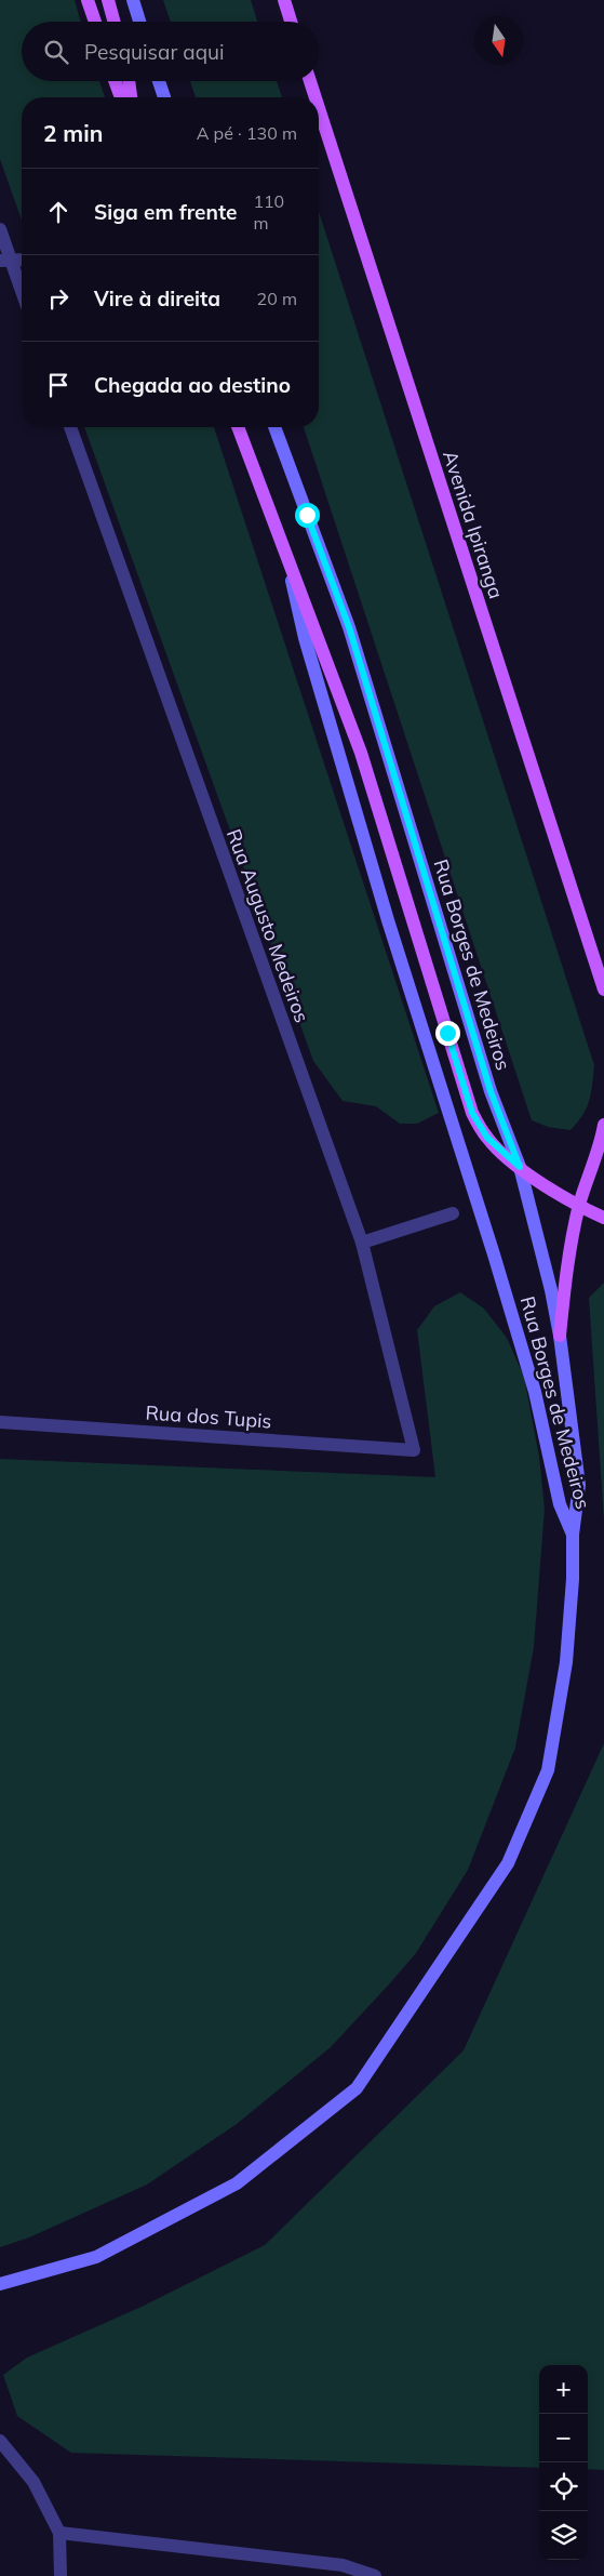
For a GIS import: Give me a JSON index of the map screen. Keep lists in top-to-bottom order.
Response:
{
  "streets": {
    "main road": ["Avenida Ipiranga", "Rua Borges de Medeiros"],
    "street": ["Rua Augusto Medeiros", "Rua dos Tupis"]
  },
  "crossings": [
    ["Rua Augusto Medeiros", "Rua dos Tupis"]
  ],
  "north": "bottom",
  "page": {
    "search": "Pesquisar aqui",
    "heading": ["2 min", "A pé · 130 m"],
    "list": [
      ["Siga em frente", "110 m"],
      ["Vire à direita", "20 m"],
      "Chegada ao destino"
    ],
    "map_buttons": ["+", "−"]
  }
}
